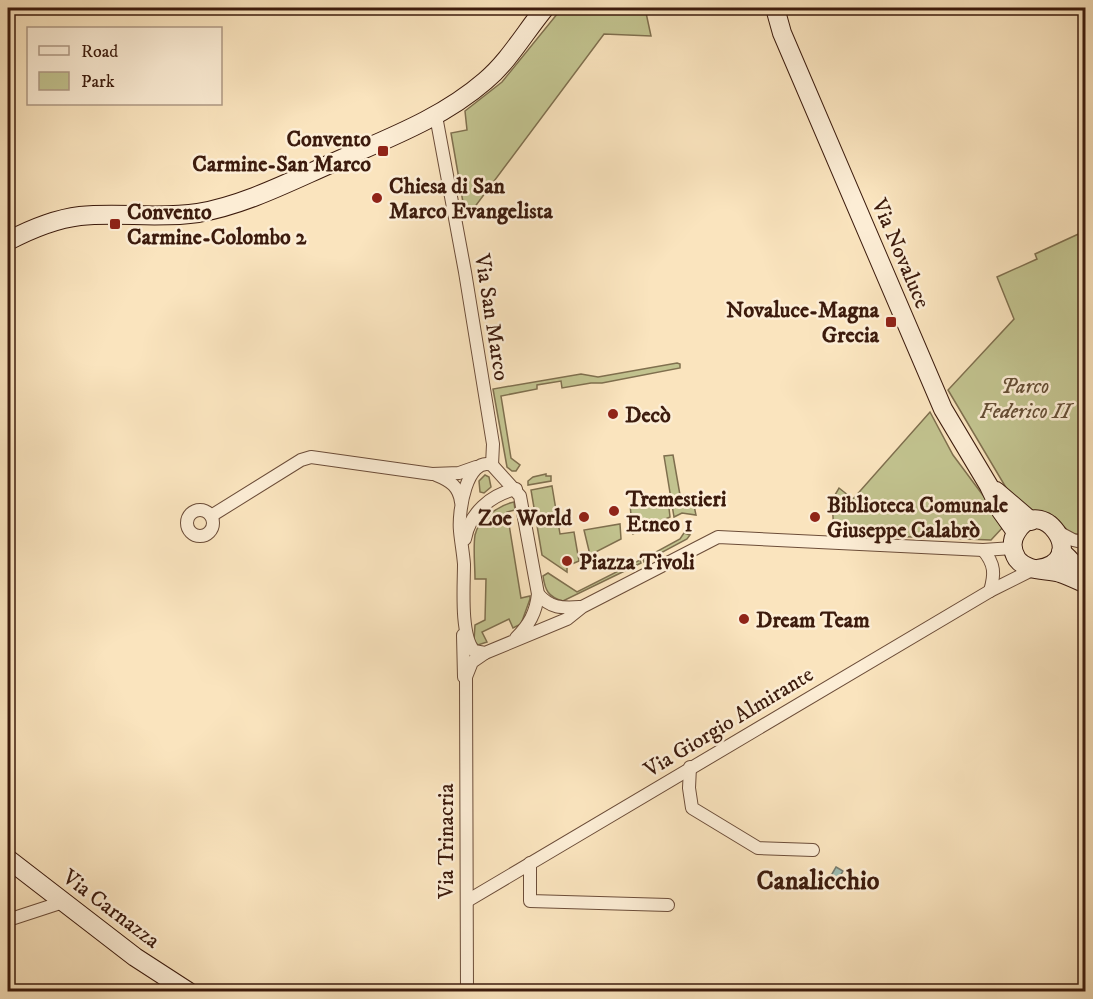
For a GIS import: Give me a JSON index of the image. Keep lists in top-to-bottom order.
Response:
{
  "streets": {
    "main road": ["Via Novaluce", "Via Carnazza"],
    "street": ["Via San Marco", "Via Giorgio Almirante", "Via Trinacria"]
  },
  "crossings": [
    ["Via Giorgio Almirante", "Via Trinacria"]
  ],
  "districts": ["Canalicchio"],
  "parks": ["Parco Federico II"],
  "places": {
    "transit": ["Convento Carmine-San Marco", "Convento Carmine-Colombo 2", "Novaluce-Magna Grecia"],
    "other": [
      "Chiesa di San Marco Evangelista",
      "Decò",
      "Tremestieri Etneo 1",
      "Zoe World",
      "Biblioteca Comunale Giuseppe Calabrò",
      "Piazza Tivoli",
      "Dream Team"
    ]
  },
  "legend": ["Road", "Park"]
}
